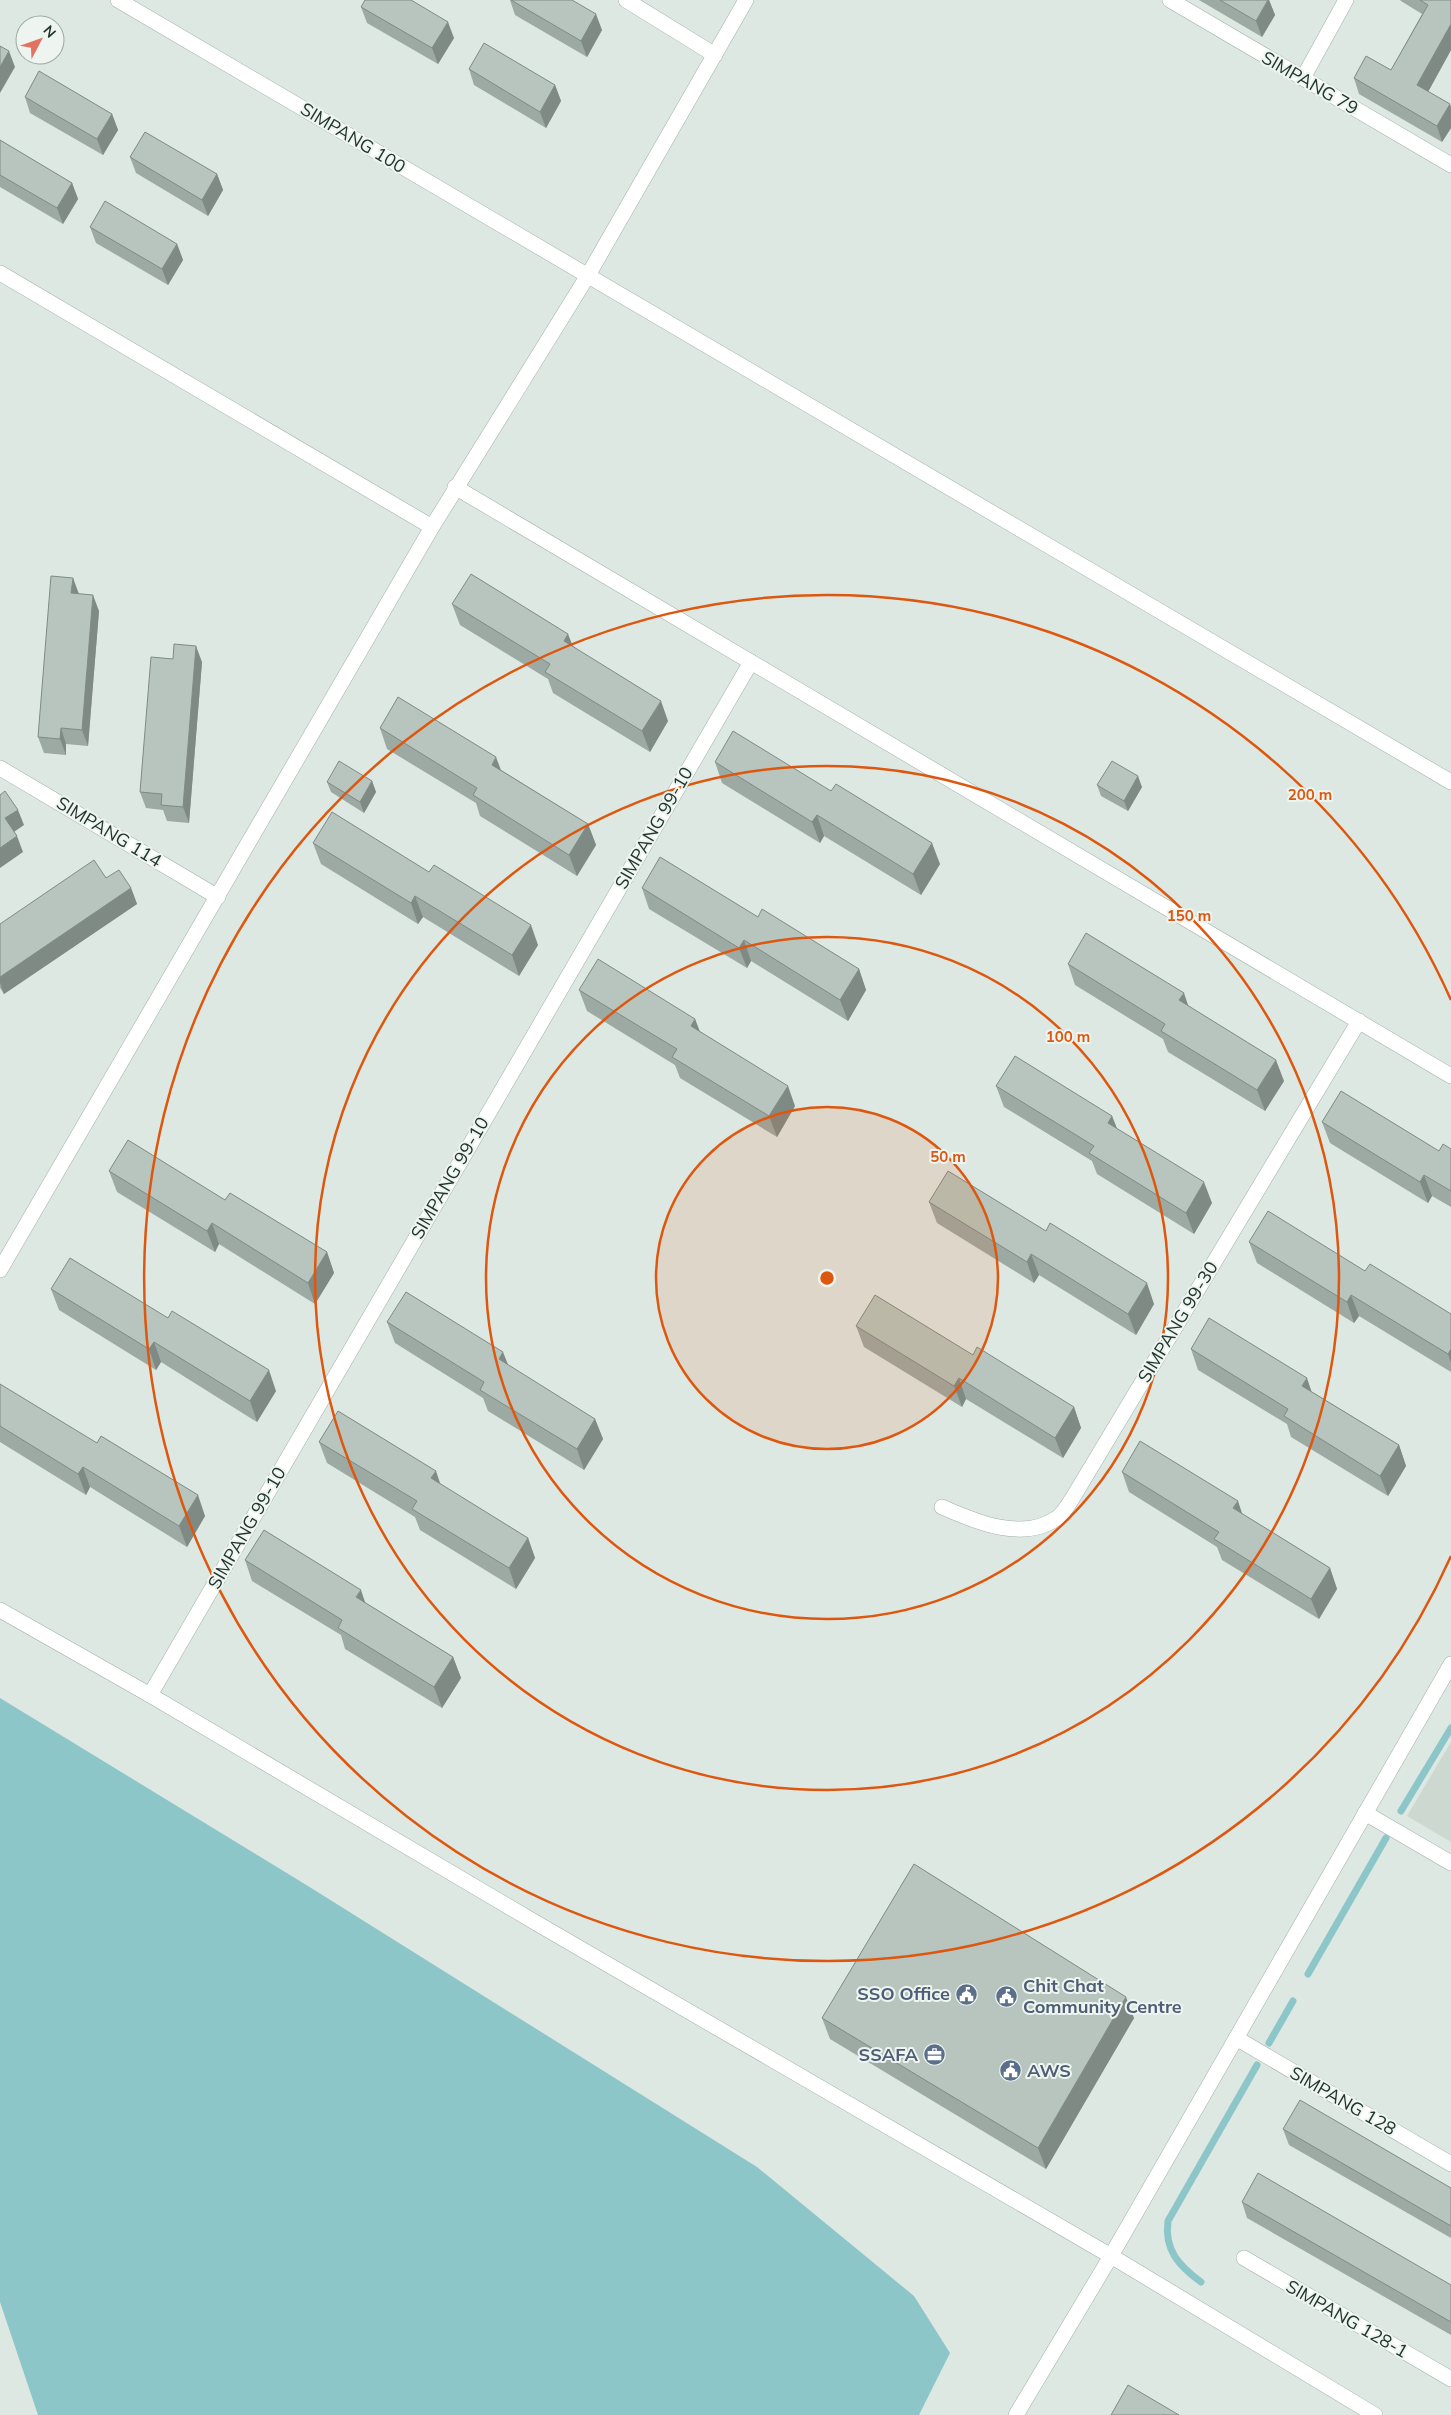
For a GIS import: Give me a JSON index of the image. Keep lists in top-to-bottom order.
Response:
{
  "streets": {
    "street": [
      "SIMPANG 79",
      "SIMPANG 100",
      "SIMPANG 99-10",
      "SIMPANG 114",
      "SIMPANG 99-30",
      "SIMPANG 128",
      "SIMPANG 128-1"
    ]
  },
  "places": {
    "public building": ["SSO Office", "Chit Chat Community Centre", "AWS"],
    "office": ["SSAFA"]
  },
  "north": "top right",
  "rings": [
    "200 m",
    "150 m",
    "100 m",
    "50 m"
  ]
}
